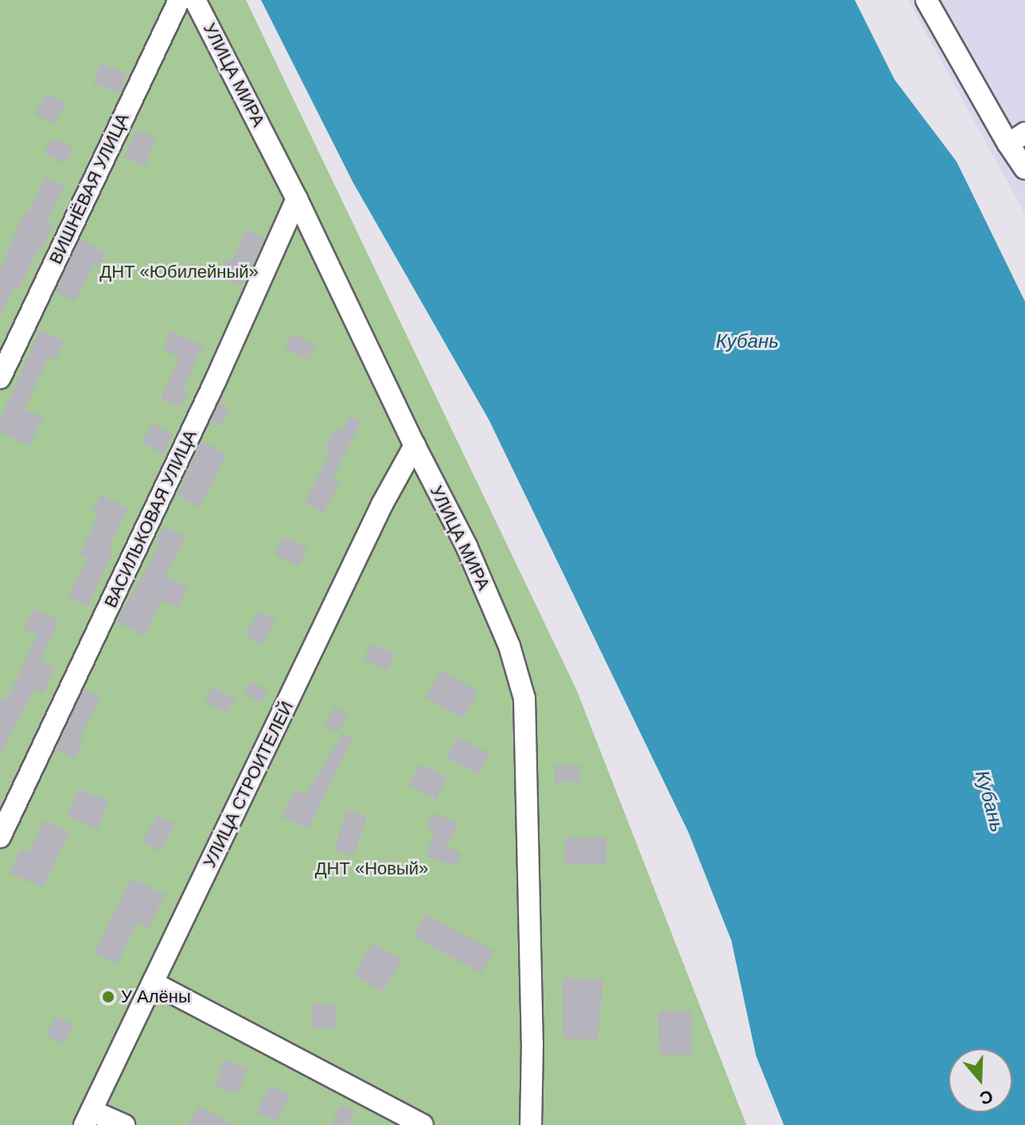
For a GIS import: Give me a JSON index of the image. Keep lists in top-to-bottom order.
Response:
{
  "streets": {
    "street": [
      "УЛИЦА МИРА",
      "ВИШНЁВАЯ УЛИЦА",
      "ВАСИЛЬКОВАЯ УЛИЦА",
      "УЛИЦА СТРОИТЕЛЕЙ"
    ]
  },
  "crossings": [
    ["УЛИЦА МИРА", "ВАСИЛЬКОВАЯ УЛИЦА"],
    ["УЛИЦА МИРА", "УЛИЦА СТРОИТЕЛЕЙ"]
  ],
  "water": ["Кубань"],
  "parks": ["ДНТ «Юбилейный»", "ДНТ «Новый»"],
  "places": ["У Алёны"],
  "north": "bottom"
}
